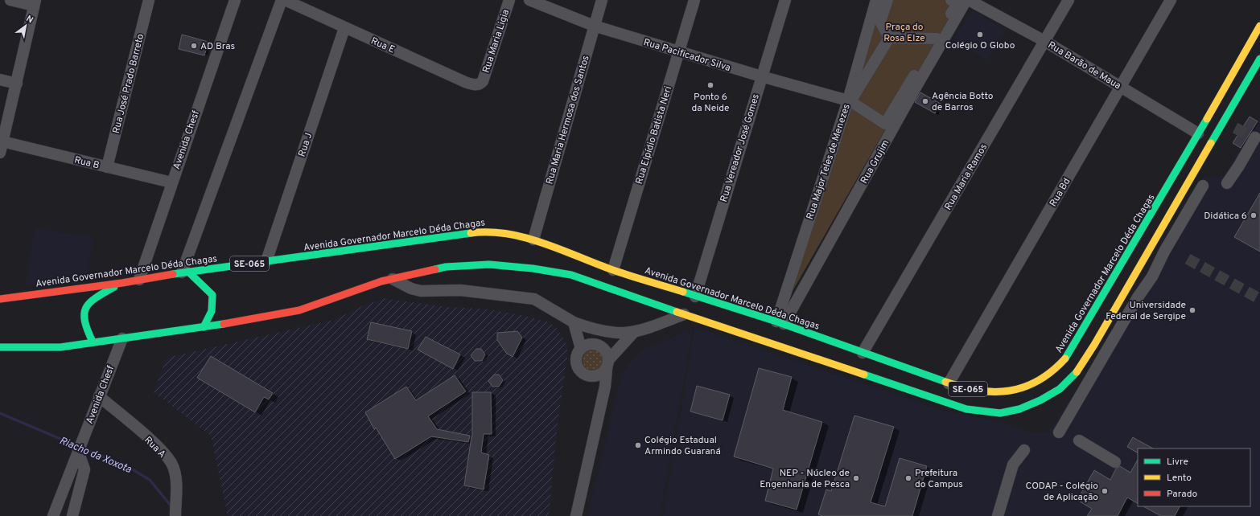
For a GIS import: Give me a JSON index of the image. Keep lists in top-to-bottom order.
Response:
{
  "streets": {
    "main road": ["Avenida Governador Marcelo Déda Chagas", "SE-065"],
    "street": [
      "Rua Maria Ligia",
      "Rua E",
      "Rua Pacificador Silva",
      "Rua Barão de Maua",
      "Rua José Prado Barreto",
      "Rua Maria Hermosa dos Santos",
      "Rua Elpídio Batista Neri",
      "Avenida Chesf",
      "Rua J",
      "Rua Vereador José Gomes",
      "Rua Major Teles de Menezes",
      "Rua Grujim",
      "Rua B",
      "Rua Maria Ramos",
      "Rua Bd",
      "Rua A"
    ]
  },
  "crossings": [
    ["Rua Maria Ligia", "Rua E"],
    ["Rua E", "Rua J"],
    ["Rua Pacificador Silva", "Rua Maria Hermosa dos Santos"],
    ["Rua Pacificador Silva", "Rua Elpídio Batista Neri"],
    ["Rua Pacificador Silva", "Rua Vereador José Gomes"],
    ["Rua Pacificador Silva", "Rua Major Teles de Menezes"],
    ["Rua Barão de Maua", "Rua Grujim"],
    ["Rua Barão de Maua", "Rua Maria Ramos"],
    ["Rua Barão de Maua", "Rua Bd"],
    ["Rua Barão de Maua", "Avenida Governador Marcelo Déda Chagas"],
    ["Rua José Prado Barreto", "Rua B"],
    ["Rua Maria Hermosa dos Santos", "Avenida Governador Marcelo Déda Chagas"],
    ["Rua Elpídio Batista Neri", "Avenida Governador Marcelo Déda Chagas"],
    ["Avenida Chesf", "Rua B"],
    ["Avenida Chesf", "Avenida Governador Marcelo Déda Chagas"],
    ["Avenida Chesf", "SE-065"],
    ["Avenida Chesf", "Rua A"],
    ["Rua J", "Avenida Governador Marcelo Déda Chagas"],
    ["Rua Vereador José Gomes", "Avenida Governador Marcelo Déda Chagas"],
    ["Rua Major Teles de Menezes", "Rua Grujim"],
    ["Rua Major Teles de Menezes", "Avenida Governador Marcelo Déda Chagas"],
    ["Rua Grujim", "Avenida Governador Marcelo Déda Chagas"],
    ["Rua Maria Ramos", "Avenida Governador Marcelo Déda Chagas"],
    ["Rua Bd", "Avenida Governador Marcelo Déda Chagas"]
  ],
  "water": ["Riacho da Xoxota"],
  "parks": ["Praça do Rosa Elze"],
  "places": [
    "Colégio O Globo",
    "AD Bras",
    "Ponto 6 da Neide",
    "Agência Botto de Barros",
    "Didática 6",
    "Universidade Federal de Sergipe",
    "Colégio Estadual Armindo Guaraná",
    "NEP - Núcleo de Engenharia de Pesca",
    "Prefeitura do Campus",
    "CODAP - Colégio de Aplicação"
  ],
  "legend": ["Livre", "Lento", "Parado"],
  "north": "top right"
}
